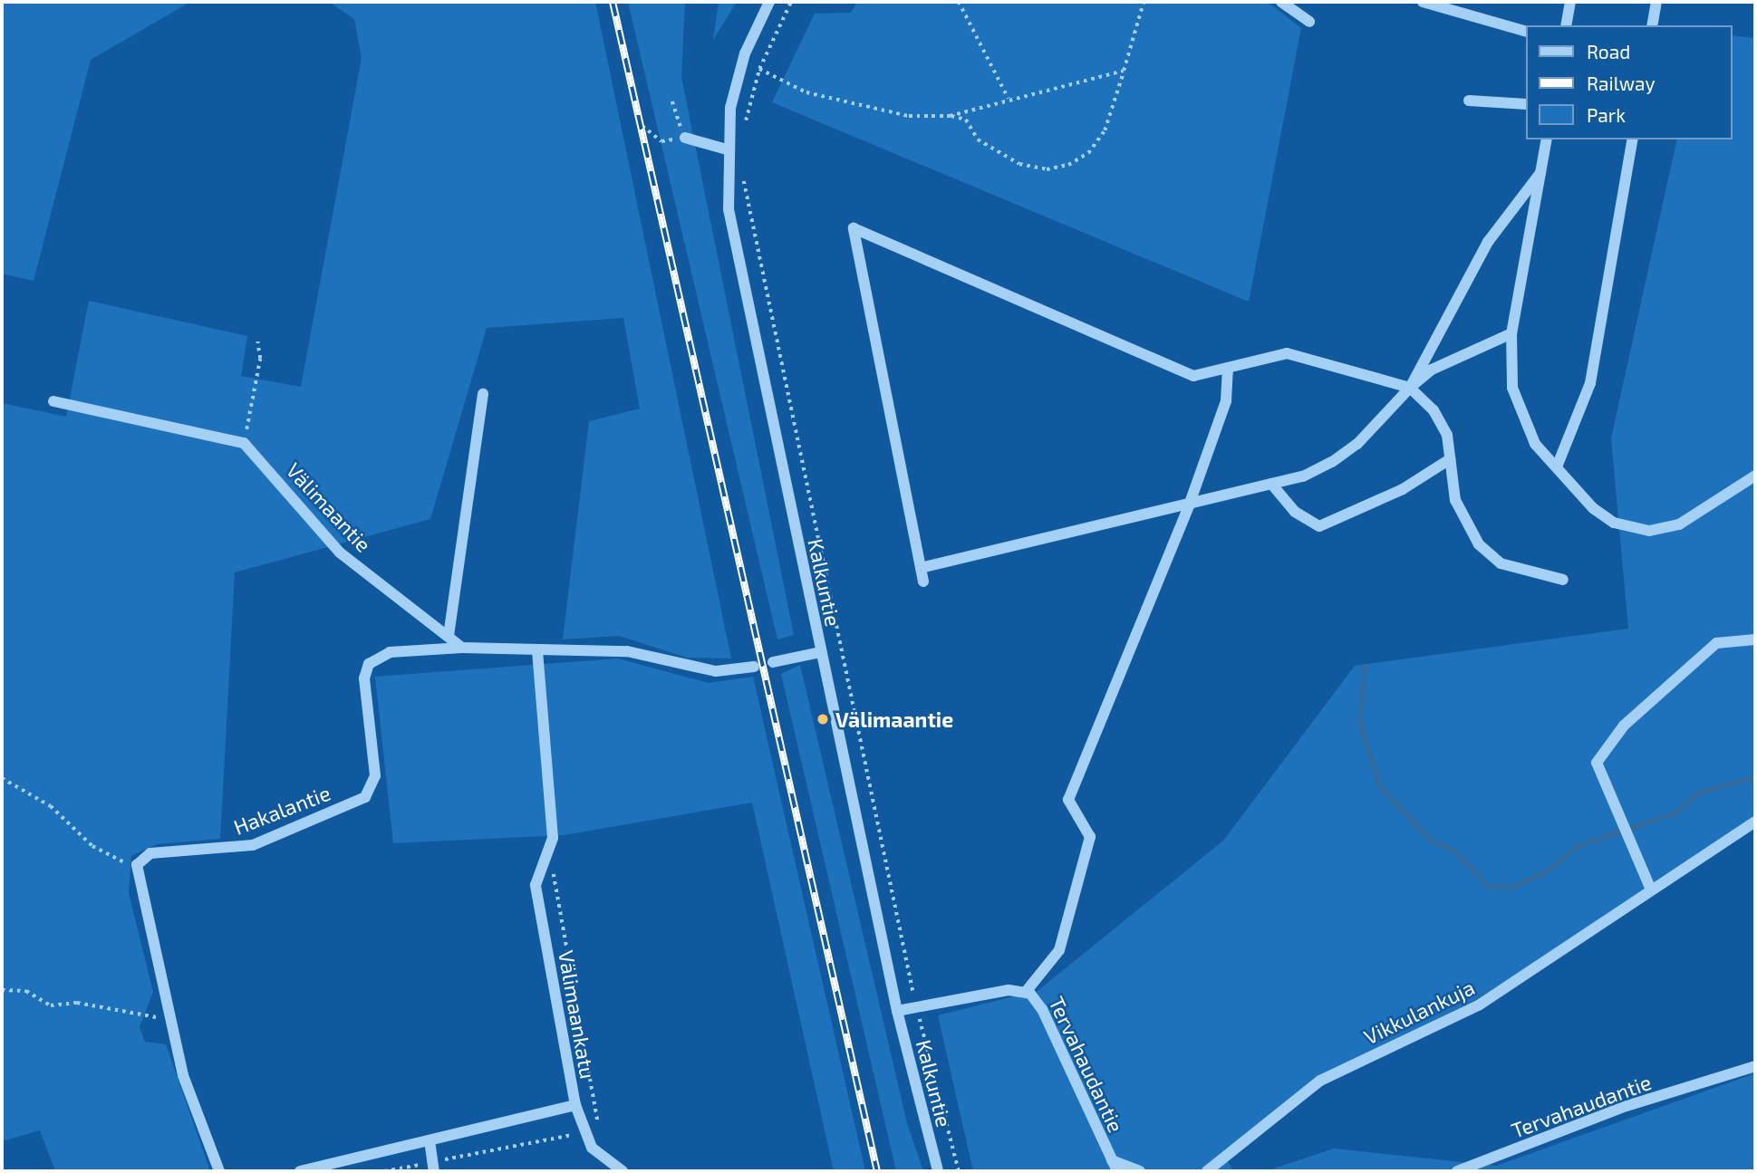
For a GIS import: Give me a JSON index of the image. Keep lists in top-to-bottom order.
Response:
{
  "streets": {
    "street": [
      "Välimaantie",
      "Kalkuntie",
      "Hakalantie",
      "Vikkulankuja",
      "Välimaankatu",
      "Tervahaudantie"
    ]
  },
  "crossings": [
    ["Välimaantie", "Hakalantie"],
    ["Kalkuntie", "Tervahaudantie"]
  ],
  "places": ["Välimaantie"],
  "legend": ["Road", "Railway", "Park"]
}
